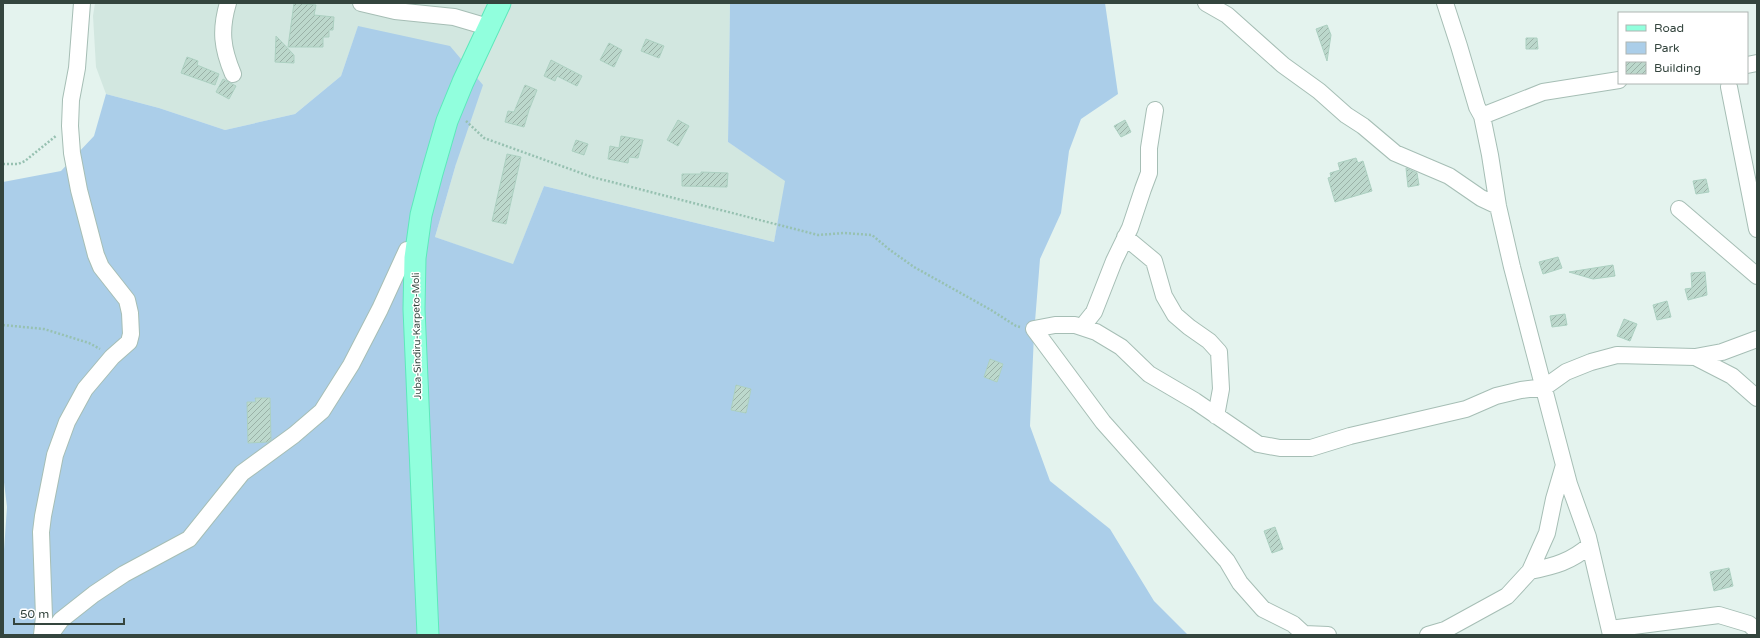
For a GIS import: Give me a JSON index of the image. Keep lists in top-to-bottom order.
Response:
{
  "streets": {
    "main road": ["Juba-Sindiru-Karpeto-Moli"]
  },
  "legend": ["Road", "Park", "Building"],
  "scale_bar": "50 m"
}
